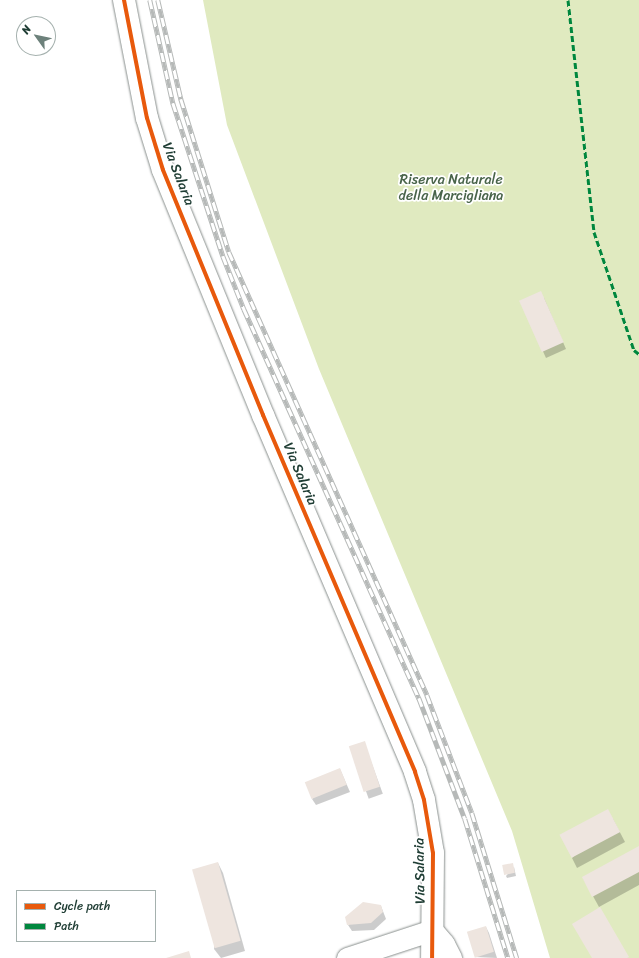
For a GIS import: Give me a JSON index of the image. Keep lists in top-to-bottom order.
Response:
{
  "streets": {
    "main road": ["Via Salaria"]
  },
  "parks": ["Riserva Naturale della Marcigliana"],
  "legend": ["Cycle path", "Path"],
  "north": "top left"
}
